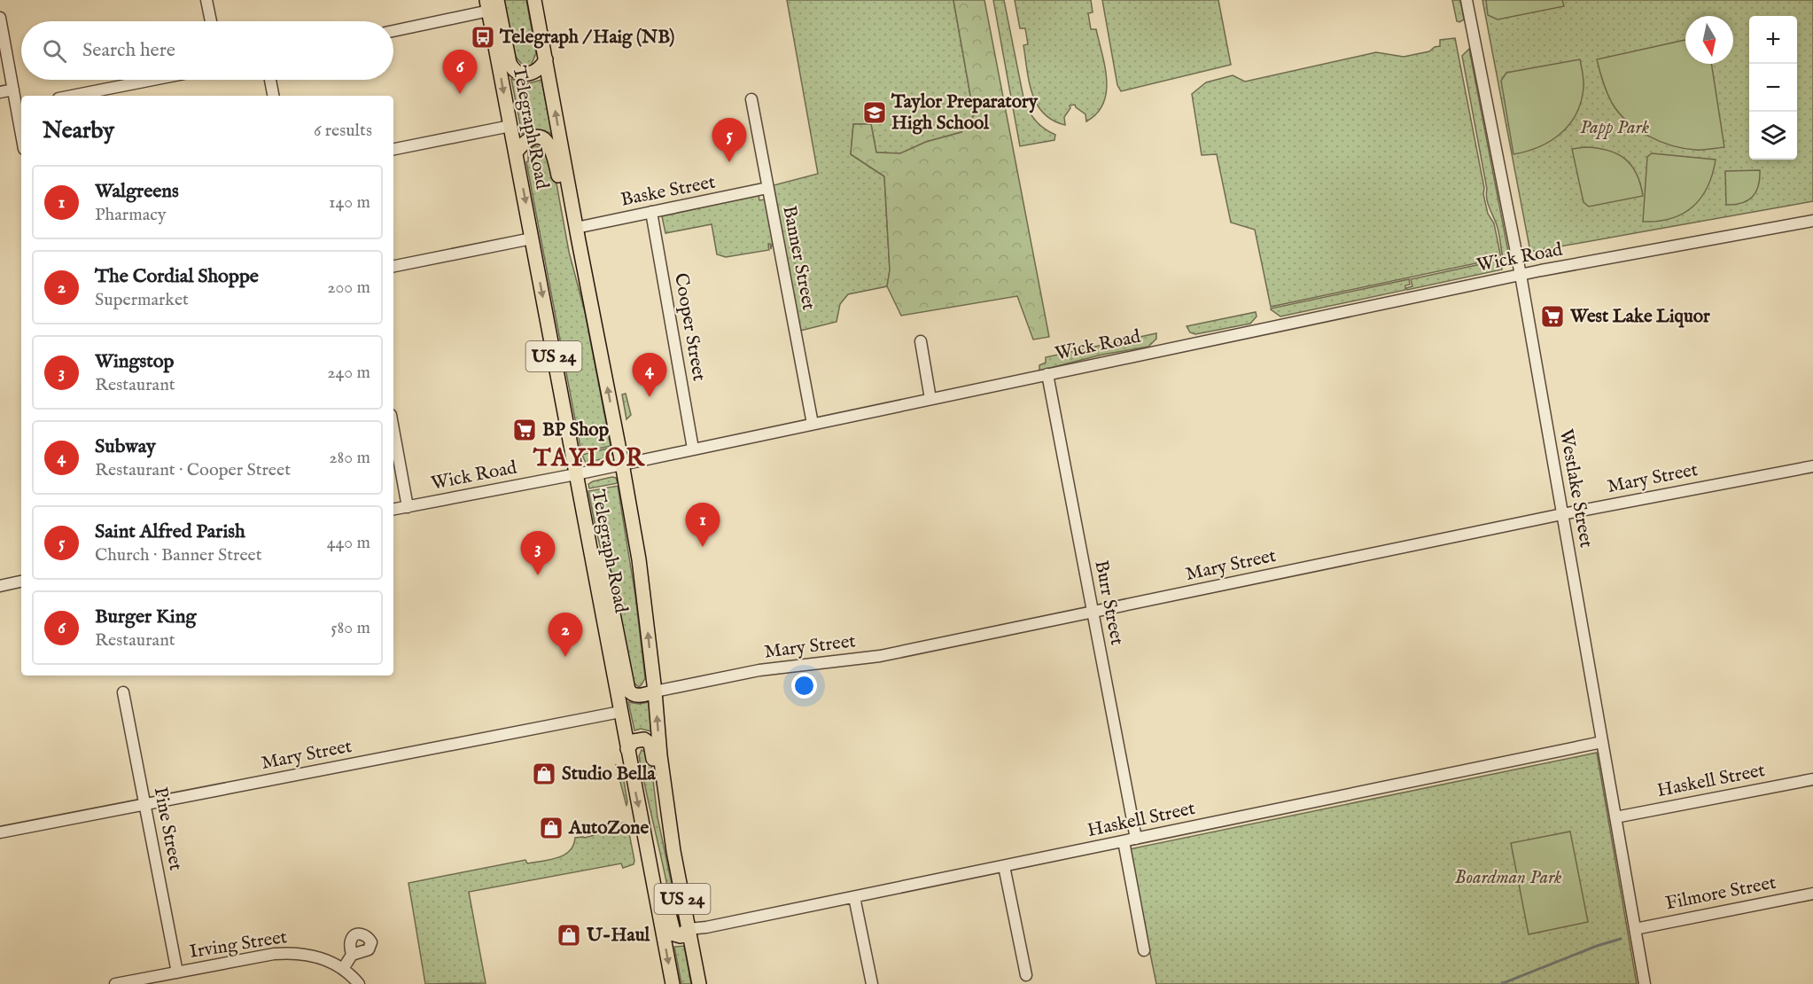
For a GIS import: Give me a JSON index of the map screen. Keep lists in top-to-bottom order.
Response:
{
  "streets": {
    "main road": ["Telegraph Road", "US 24"],
    "street": [
      "Baske Street",
      "Banner Street",
      "Wick Road",
      "Cooper Street",
      "Mary Street",
      "Westlake Street",
      "Burr Street",
      "Haskell Street",
      "Pine Street",
      "Filmore Street",
      "Irving Street"
    ]
  },
  "crossings": [
    ["Telegraph Road", "Baske Street"],
    ["Telegraph Road", "Wick Road"],
    ["Telegraph Road", "Mary Street"],
    ["Telegraph Road", "Haskell Street"],
    ["Baske Street", "Banner Street"],
    ["Baske Street", "Cooper Street"],
    ["Banner Street", "Wick Road"],
    ["Wick Road", "Cooper Street"],
    ["Wick Road", "Westlake Street"],
    ["Wick Road", "Burr Street"],
    ["Mary Street", "Westlake Street"],
    ["Mary Street", "Burr Street"],
    ["Mary Street", "Pine Street"],
    ["Westlake Street", "Haskell Street"],
    ["Westlake Street", "Filmore Street"],
    ["Burr Street", "Haskell Street"],
    ["Pine Street", "Irving Street"]
  ],
  "districts": ["TAYLOR"],
  "parks": ["Papp Park", "Boardman Park"],
  "places": {
    "bus stop": ["Telegraph / Haig (NB)"],
    "school or university": ["Taylor Preparatory High School"],
    "supermarket": ["West Lake Liquor", "BP Shop"],
    "shop": ["Studio Bella", "AutoZone", "U-Haul"]
  },
  "north": "bottom",
  "page": {
    "map_buttons": ["+", "−"],
    "search": "Search here",
    "pins": [
      "6",
      "5",
      "4",
      "1",
      "3",
      "2"
    ],
    "heading": ["Nearby", "6 results"],
    "list": [
      {
        "mark": "1",
        "name": "Walgreens",
        "note": "Pharmacy",
        "value": "140 m"
      },
      {
        "mark": "2",
        "name": "The Cordial Shoppe",
        "note": "Supermarket",
        "value": "200 m"
      },
      {
        "mark": "3",
        "name": "Wingstop",
        "note": "Restaurant",
        "value": "240 m"
      },
      {
        "mark": "4",
        "name": "Subway",
        "note": "Restaurant · Cooper Street",
        "value": "280 m"
      },
      {
        "mark": "5",
        "name": "Saint Alfred Parish",
        "note": "Church · Banner Street",
        "value": "440 m"
      },
      {
        "mark": "6",
        "name": "Burger King",
        "note": "Restaurant",
        "value": "580 m"
      }
    ]
  }
}
